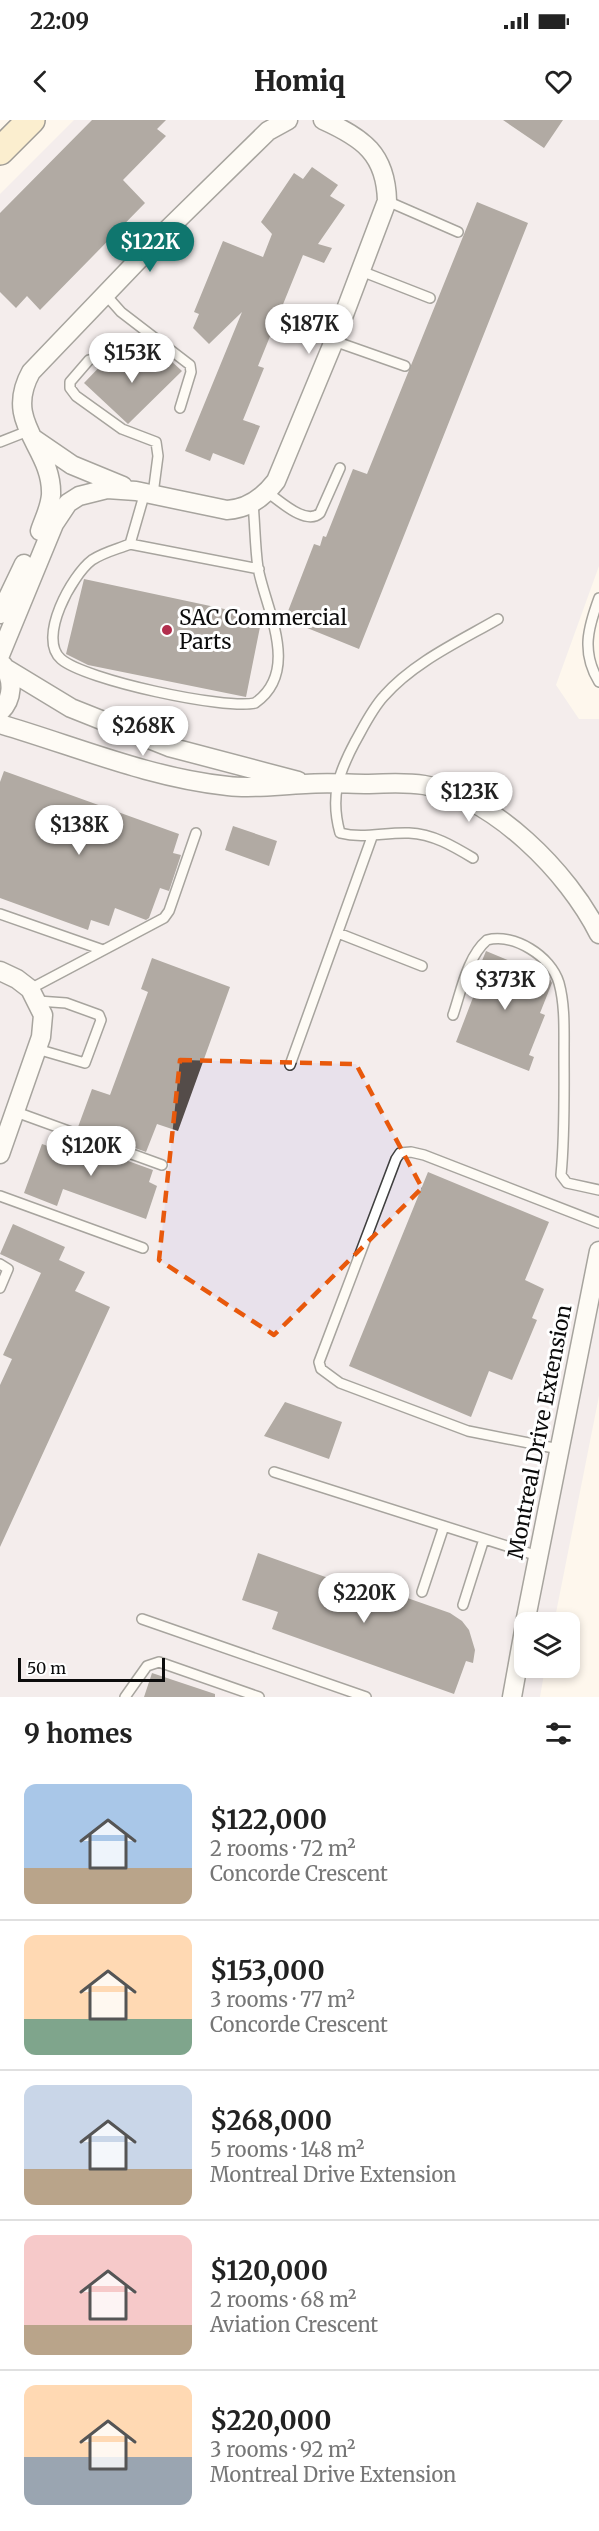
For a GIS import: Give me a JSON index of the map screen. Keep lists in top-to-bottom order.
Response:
{
  "streets": {
    "street": ["Montreal Drive Extension"]
  },
  "places": ["SAC Commercial Parts"],
  "scale_bar": "50 m",
  "page": {
    "status": "22:09",
    "header": "Homiq",
    "price": [
      "$122K",
      "$187K",
      "$153K",
      "$268K",
      "$123K",
      "$138K",
      "$373K",
      "$120K",
      "$220K"
    ],
    "scale": "50 m",
    "heading": "9 homes",
    "list": [
      {
        "name": "$122,000",
        "note": "2 rooms · 72 m² · Concorde Crescent"
      },
      {
        "name": "$153,000",
        "note": "3 rooms · 77 m² · Concorde Crescent"
      },
      {
        "name": "$268,000",
        "note": "5 rooms · 148 m² · Montreal Drive Extension"
      },
      {
        "name": "$120,000",
        "note": "2 rooms · 68 m² · Aviation Crescent"
      },
      {
        "name": "$220,000",
        "note": "3 rooms · 92 m² · Montreal Drive Extension"
      }
    ]
  }
}
